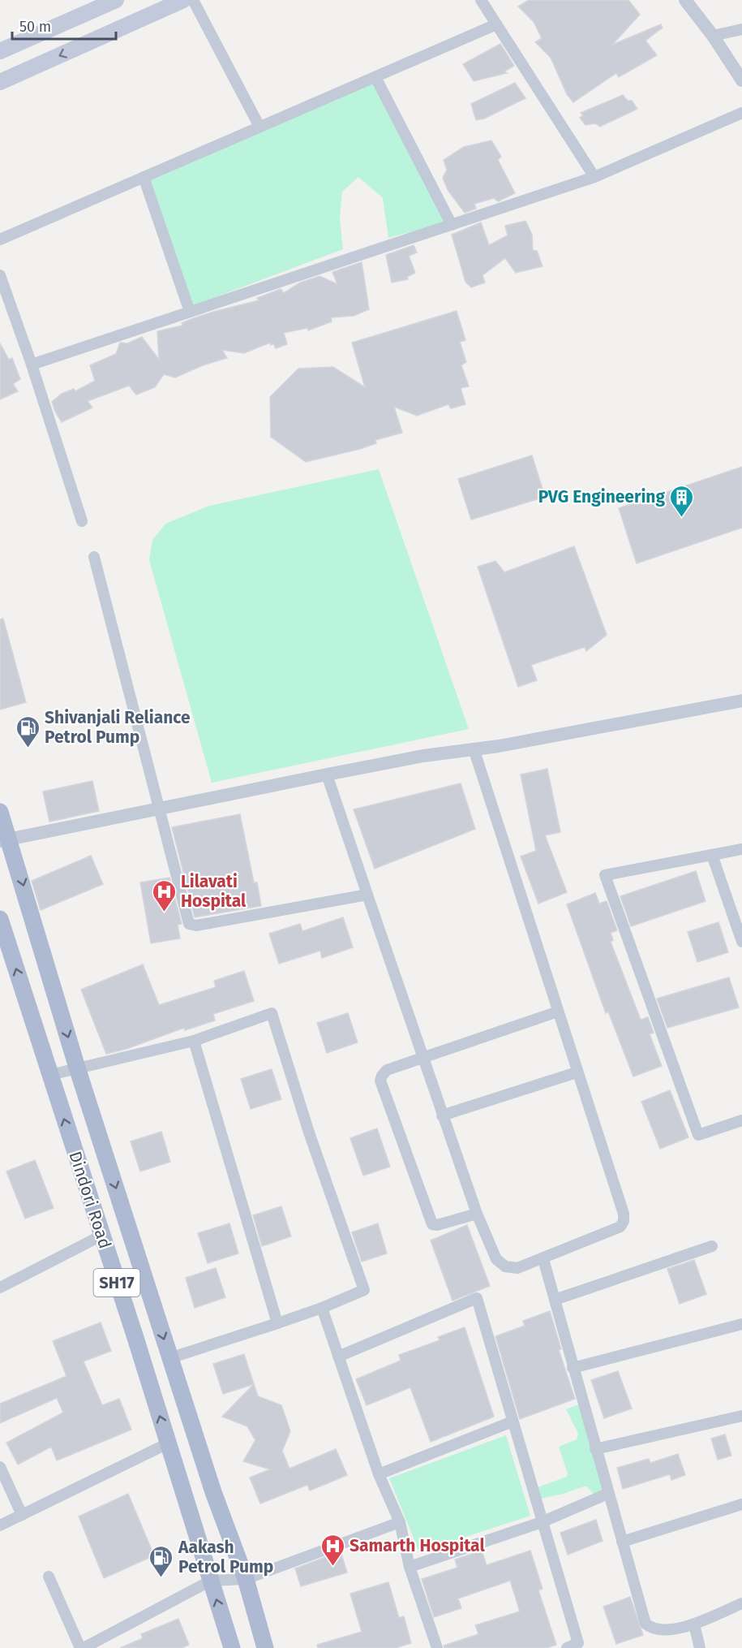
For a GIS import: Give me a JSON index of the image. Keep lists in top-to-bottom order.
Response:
{
  "streets": {
    "main road": ["Dindori Road", "SH17"]
  },
  "places": {
    "building": ["PVG Engineering"],
    "fuel station": ["Shivanjali Reliance Petrol Pump", "Aakash Petrol Pump"],
    "hospital": ["Lilavati Hospital", "Samarth Hospital"]
  },
  "scale_bar": "50 m"
}
